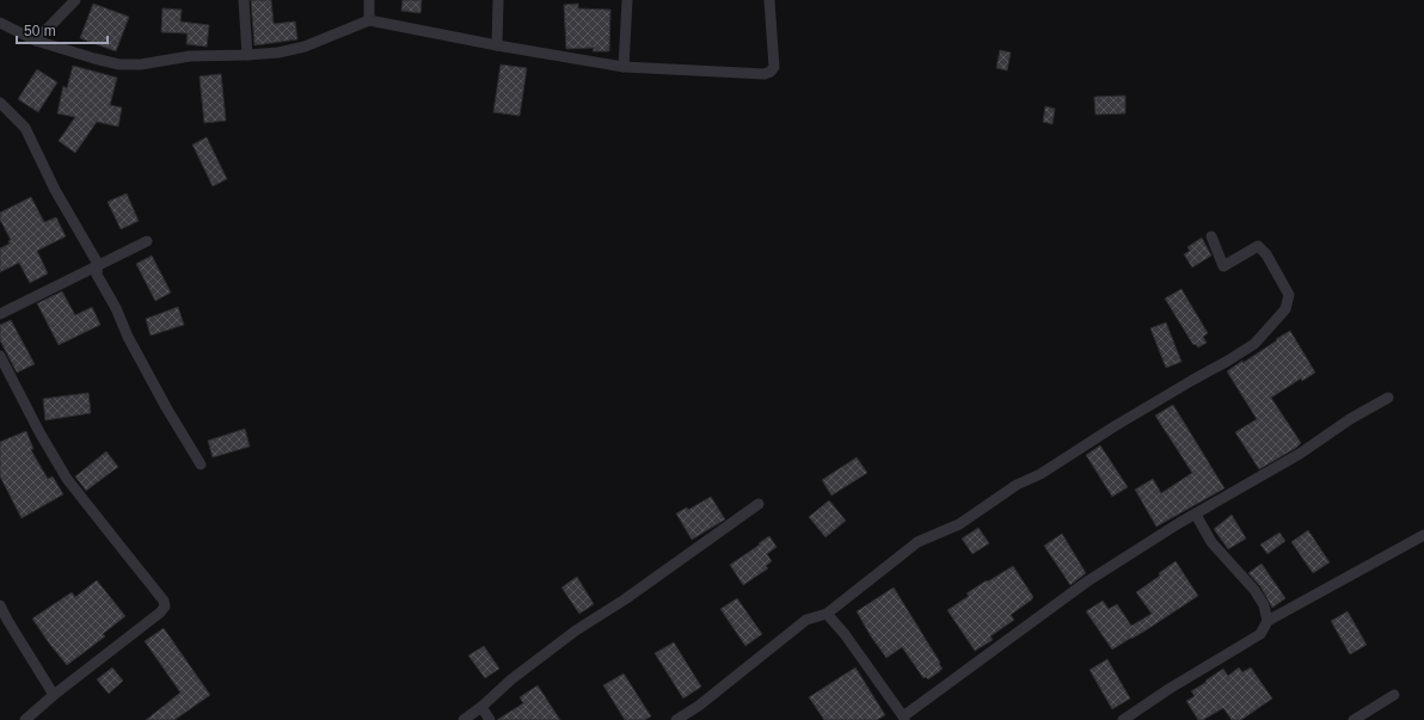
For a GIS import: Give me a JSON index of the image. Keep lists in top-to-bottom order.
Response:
{
  "scale_bar": "50 m"
}
